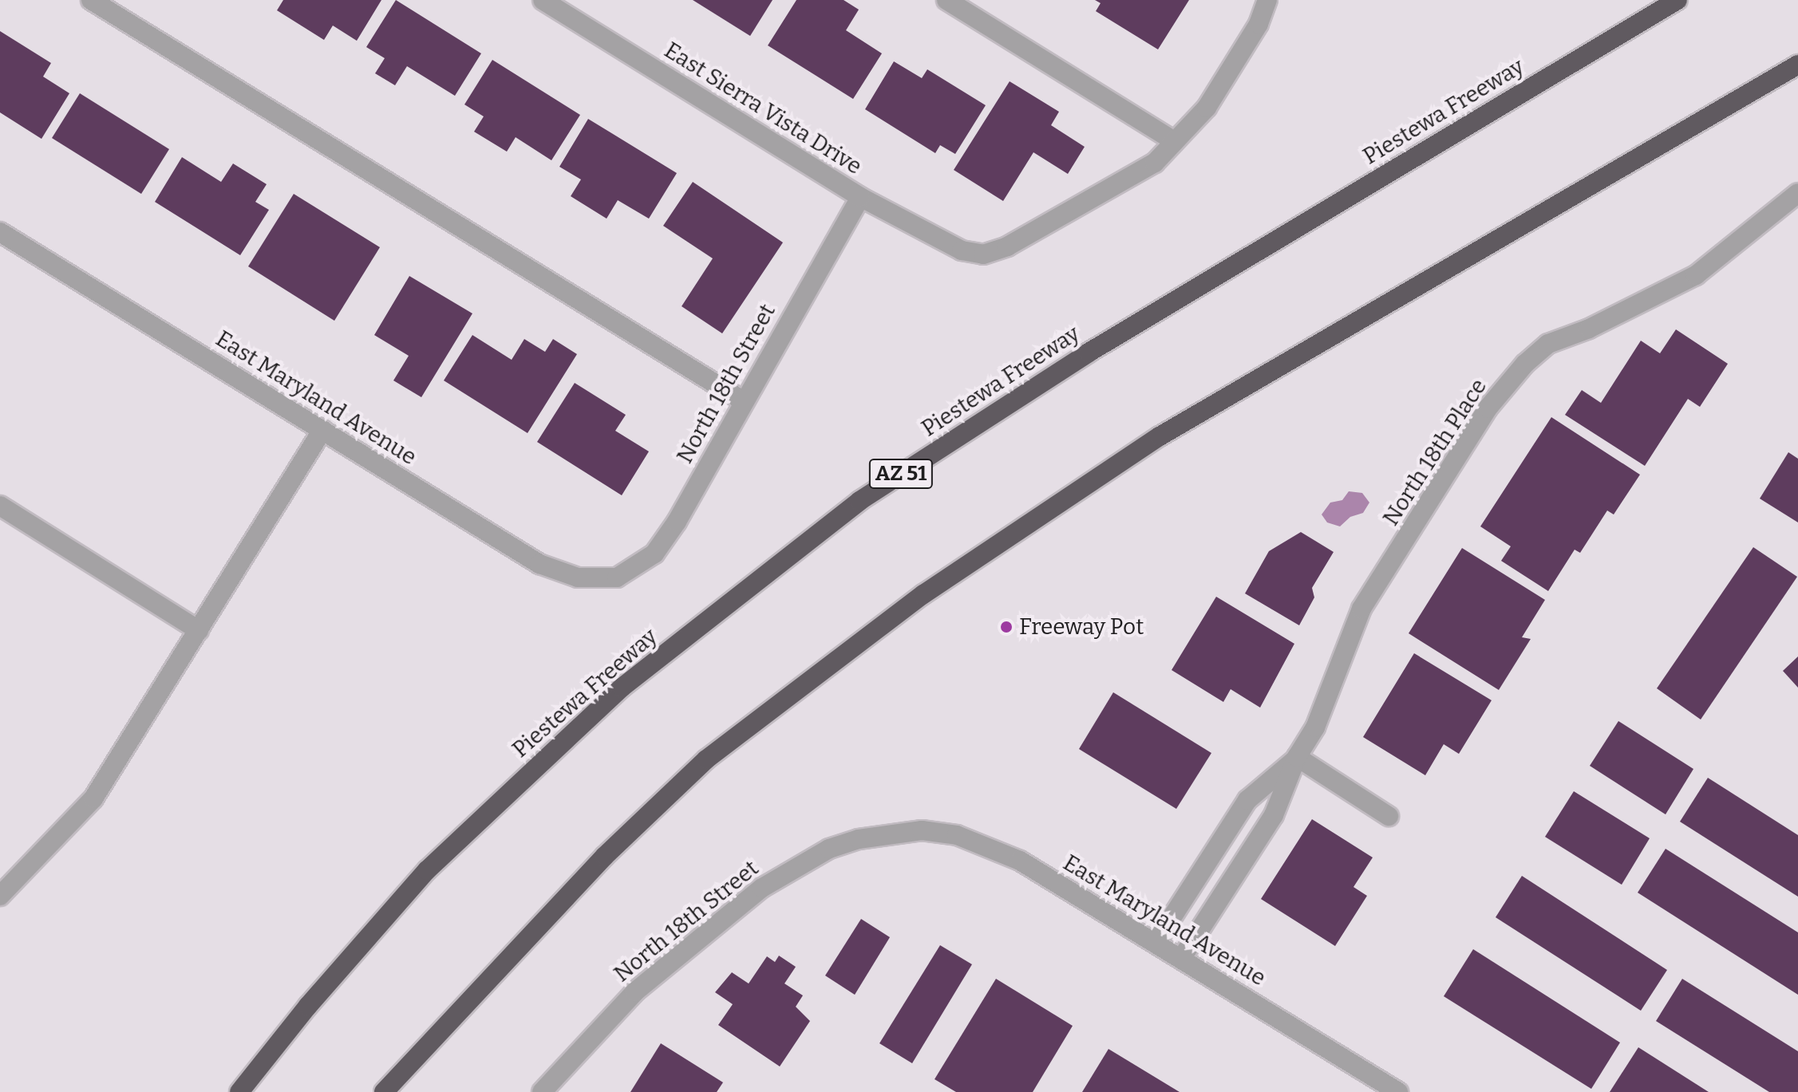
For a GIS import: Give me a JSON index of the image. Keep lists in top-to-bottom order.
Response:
{
  "streets": {
    "highway": ["Piestewa Freeway", "AZ 51"],
    "street": [
      "East Sierra Vista Drive",
      "North 18th Street",
      "East Maryland Avenue",
      "North 18th Place"
    ]
  },
  "crossings": [
    ["East Sierra Vista Drive", "North 18th Street"],
    ["North 18th Street", "East Maryland Avenue"],
    ["East Maryland Avenue", "North 18th Place"]
  ],
  "places": ["Freeway Pot"]
}
